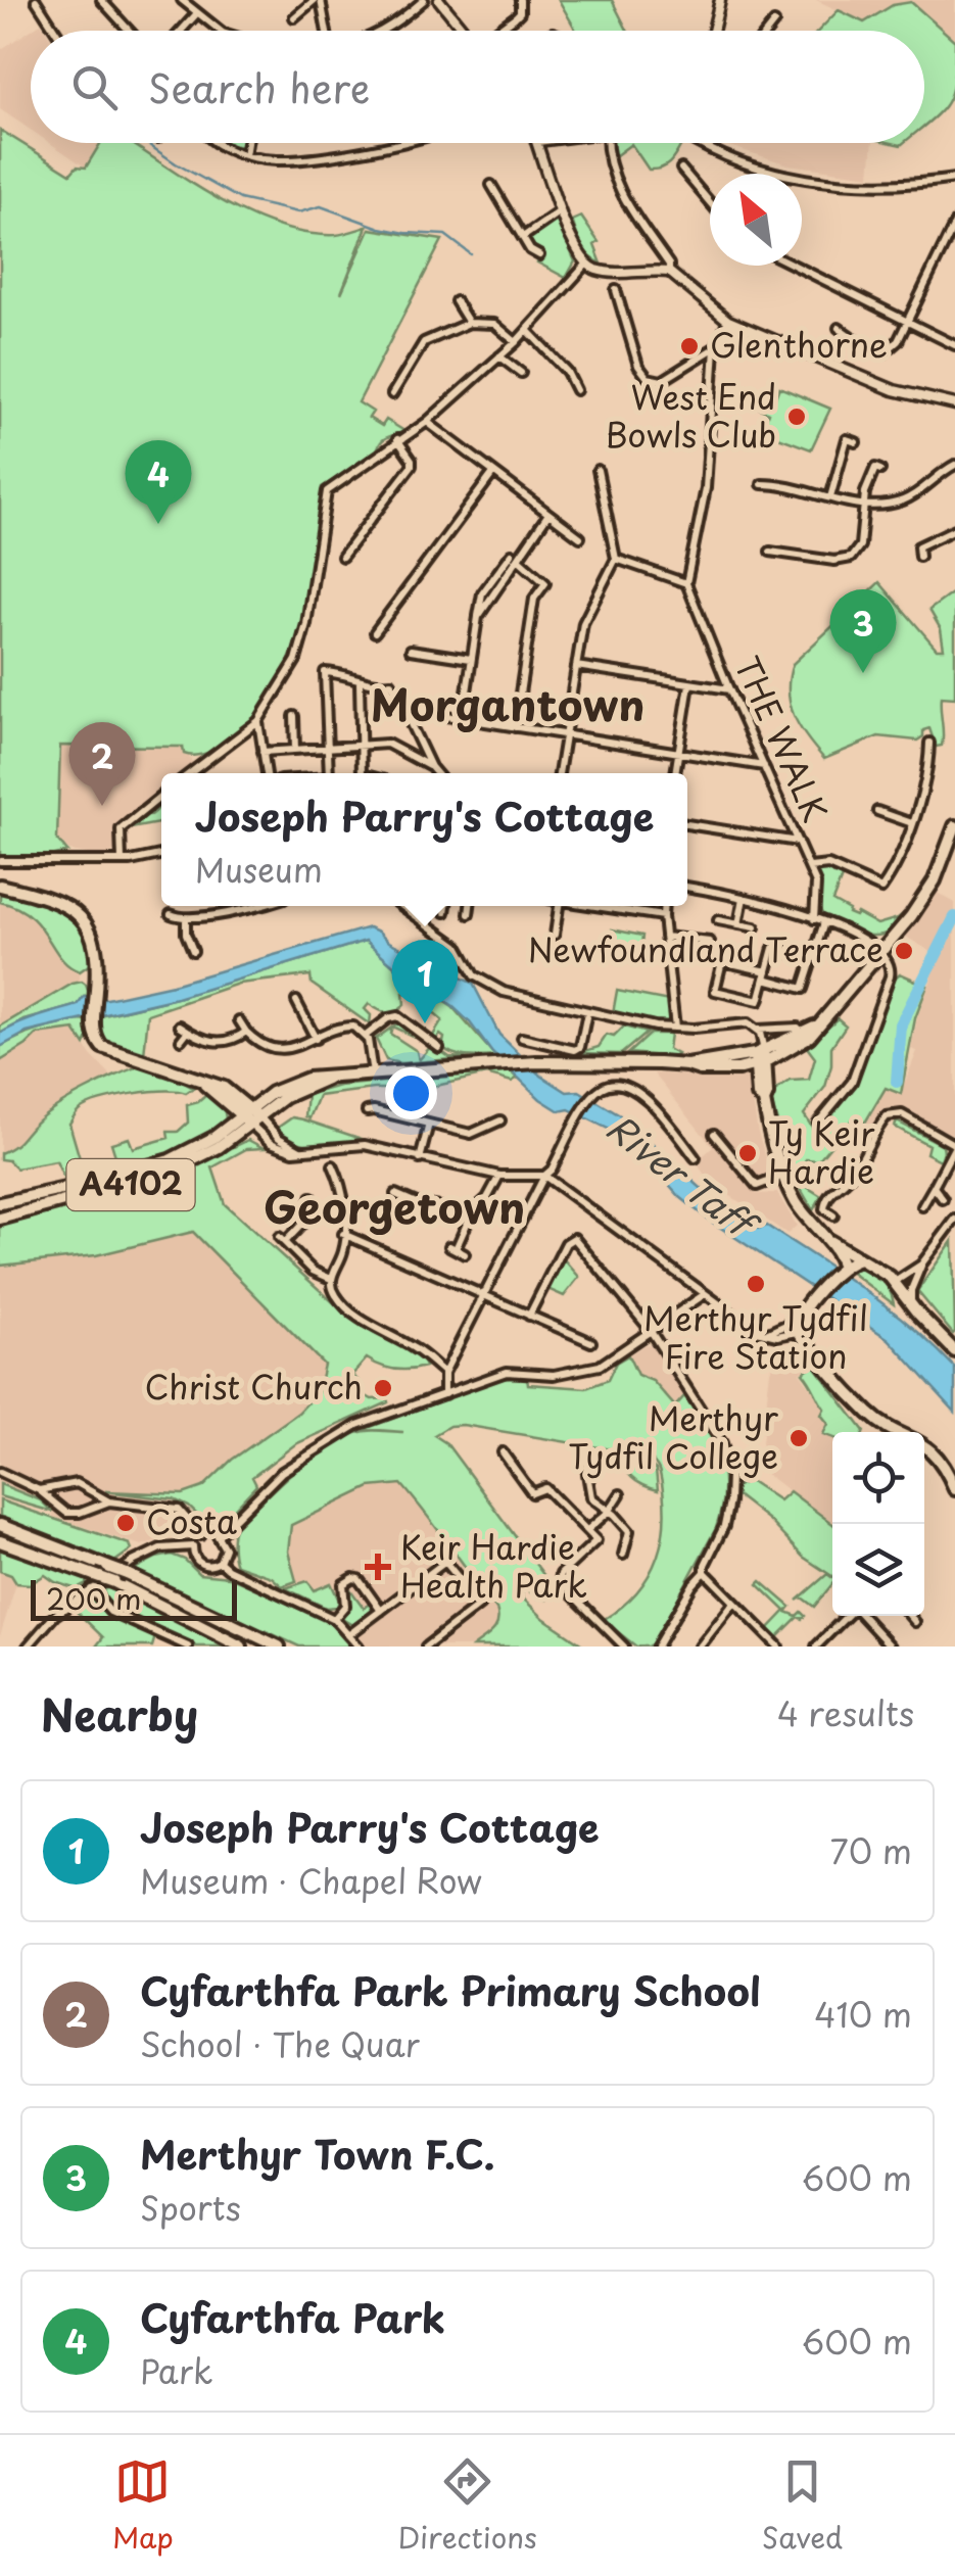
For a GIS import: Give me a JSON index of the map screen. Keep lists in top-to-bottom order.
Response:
{
  "streets": {
    "main road": ["A4102"],
    "street": ["THE WALK"]
  },
  "districts": ["Morgantown", "Georgetown"],
  "water": ["River Taff"],
  "places": {
    "other": [
      "Glenthorne",
      "West End Bowls Club",
      "Newfoundland Terrace",
      "Ty Keir Hardie",
      "Merthyr Tydfil Fire Station",
      "Christ Church",
      "Merthyr Tydfil College",
      "Costa"
    ],
    "health": ["Keir Hardie Health Park"]
  },
  "scale_bar": "200 m",
  "north": "top left",
  "page": {
    "search": "Search here",
    "pins": [
      "4",
      "3",
      "2",
      "1"
    ],
    "popup": ["Joseph Parry's Cottage", "Museum"],
    "scale": "200 m",
    "heading": ["Nearby", "4 results"],
    "list": [
      {
        "mark": "1",
        "name": "Joseph Parry's Cottage",
        "note": "Museum · Chapel Row",
        "value": "70 m"
      },
      {
        "mark": "2",
        "name": "Cyfarthfa Park Primary School",
        "note": "School · The Quar",
        "value": "410 m"
      },
      {
        "mark": "3",
        "name": "Merthyr Town F.C.",
        "note": "Sports",
        "value": "600 m"
      },
      {
        "mark": "4",
        "name": "Cyfarthfa Park",
        "note": "Park",
        "value": "600 m"
      }
    ],
    "nav": ["Map", "Directions", "Saved"]
  }
}
